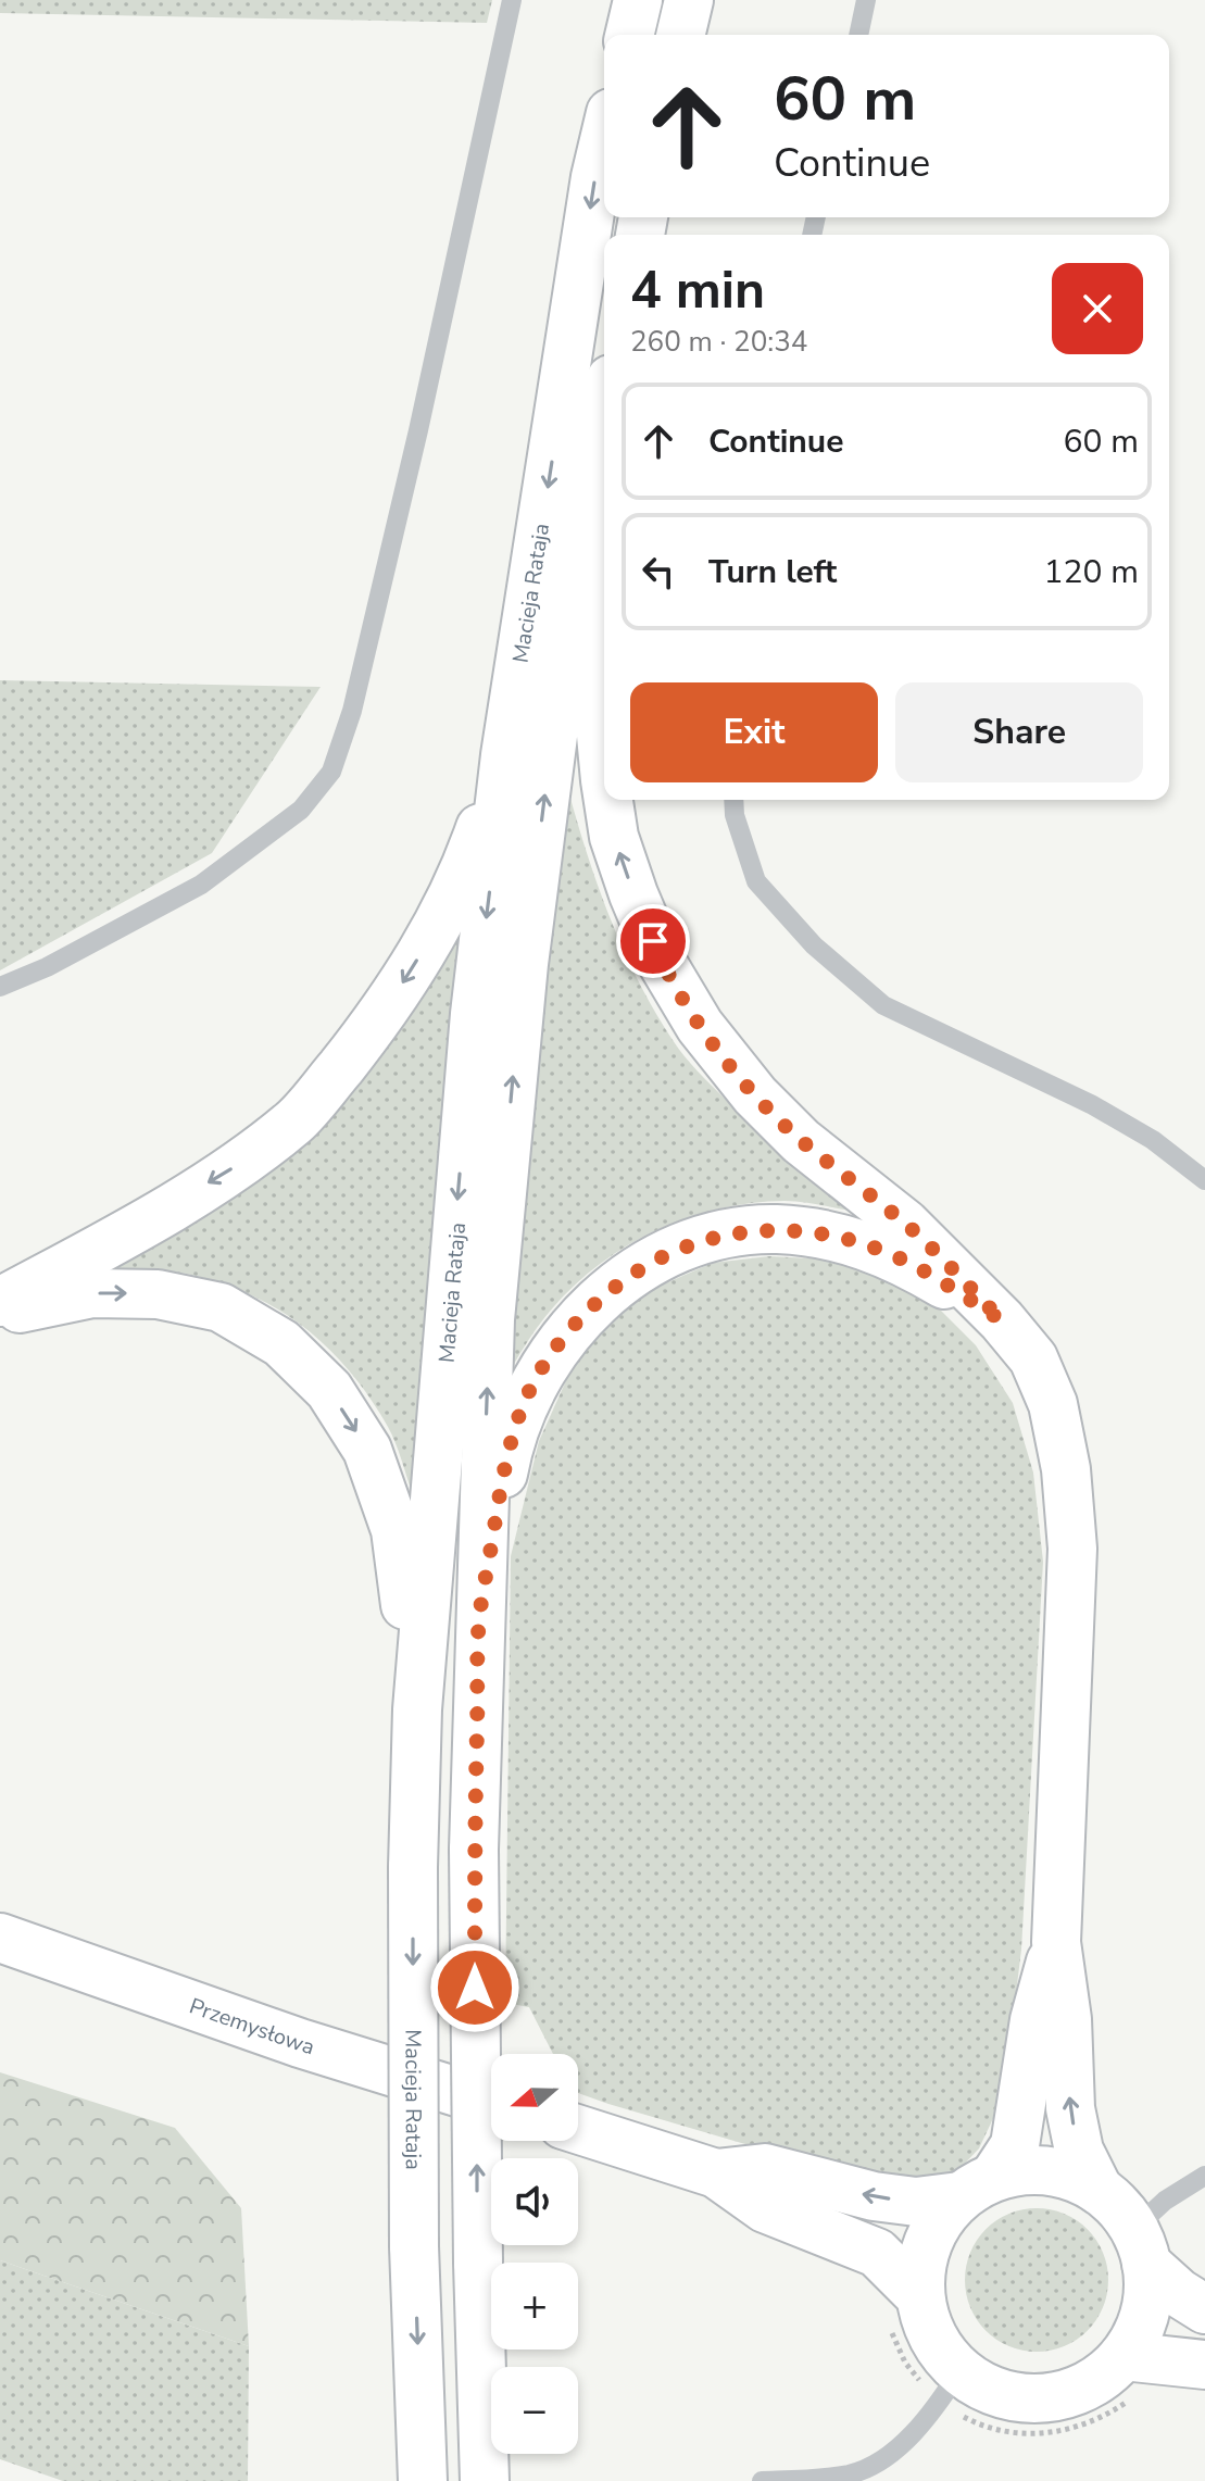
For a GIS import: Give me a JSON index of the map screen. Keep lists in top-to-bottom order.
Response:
{
  "streets": {
    "main road": ["Macieja Rataja", "Przemysłowa"]
  },
  "north": "left",
  "page": {
    "turn": ["60 m", "Continue"],
    "heading": ["4 min", "260 m · 20:34"],
    "list": [
      {
        "name": "Continue",
        "value": "60 m"
      },
      {
        "name": "Turn left",
        "value": "120 m"
      }
    ],
    "buttons": ["Exit", "Share"],
    "map_buttons": ["+", "−"]
  }
}
